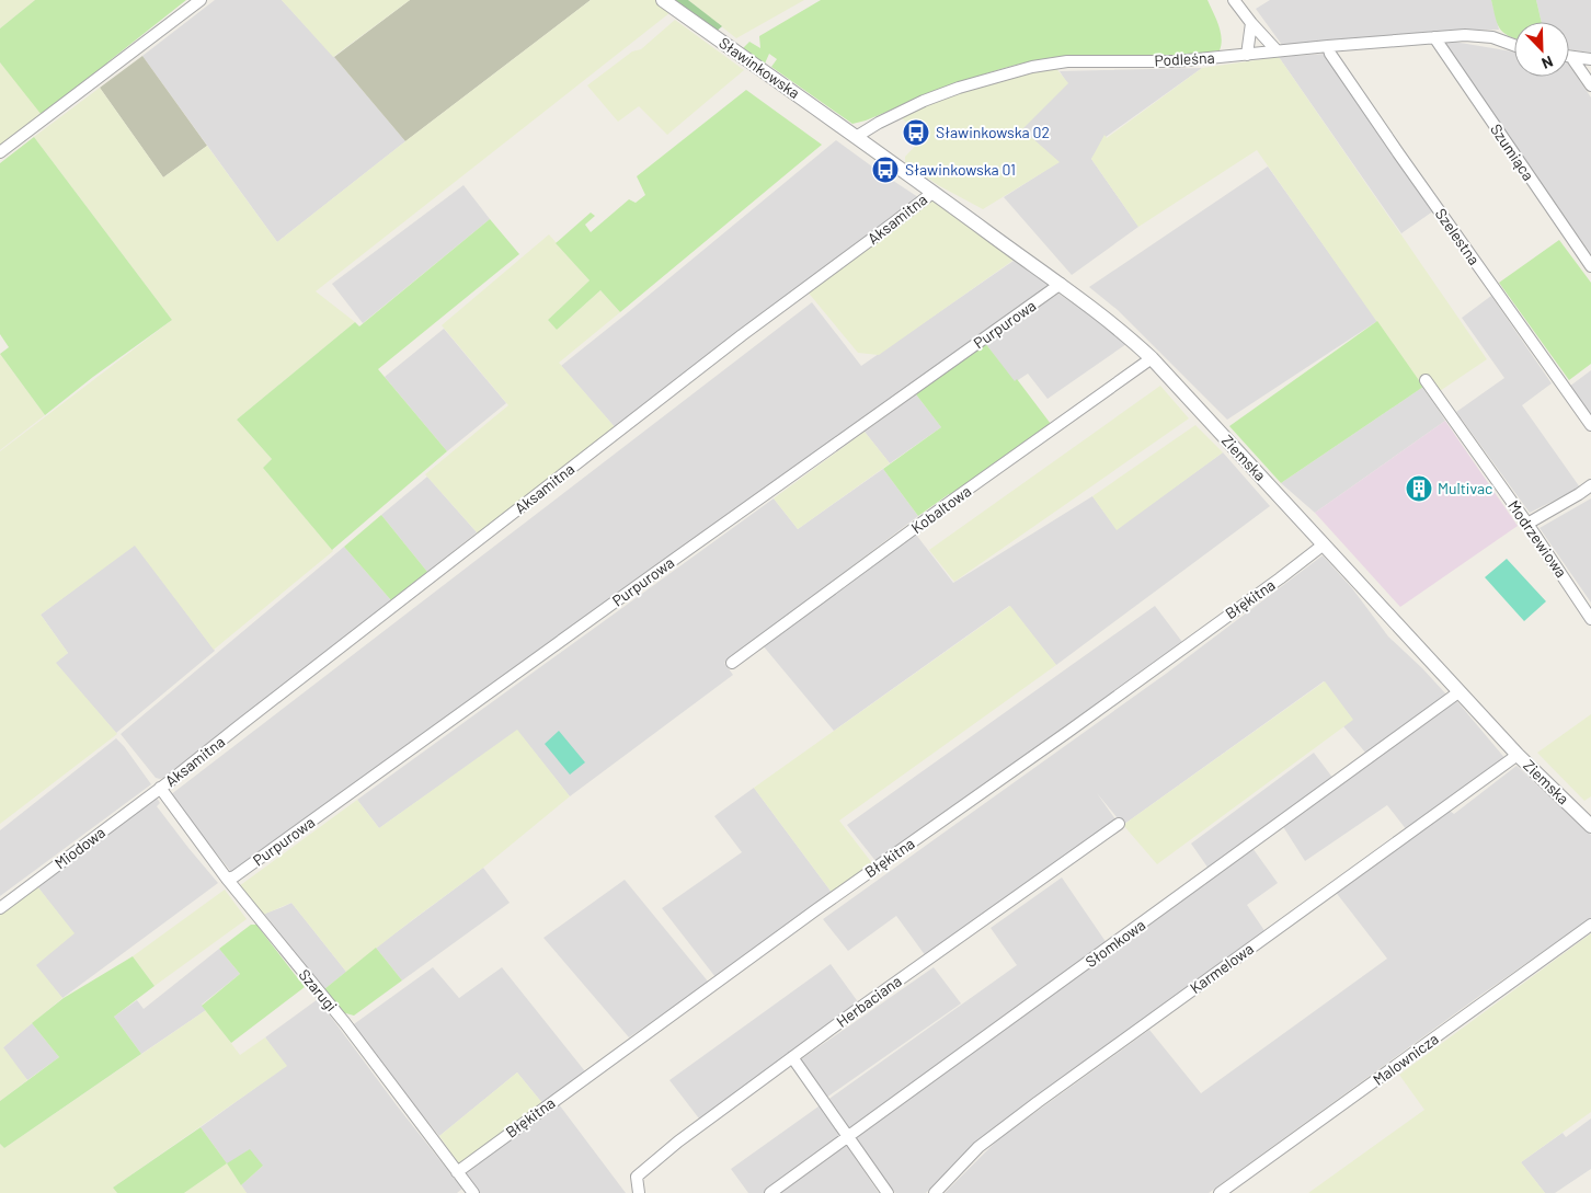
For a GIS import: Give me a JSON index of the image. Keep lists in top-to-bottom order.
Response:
{
  "streets": {
    "street": [
      "Podleśna",
      "Sławinkowska",
      "Szumiąca",
      "Aksamitna",
      "Szelestna",
      "Purpurowa",
      "Ziemska",
      "Kobaltowa",
      "Modrzewiowa",
      "Błękitna",
      "Miodowa",
      "Słomkowa",
      "Karmelowa",
      "Szarugi",
      "Herbaciana",
      "Malownicza"
    ]
  },
  "crossings": [
    ["Podleśna", "Sławinkowska"],
    ["Podleśna", "Szumiąca"],
    ["Podleśna", "Szelestna"],
    ["Podleśna", "Ziemska"],
    ["Sławinkowska", "Ziemska"],
    ["Aksamitna", "Ziemska"],
    ["Aksamitna", "Miodowa"],
    ["Aksamitna", "Szarugi"],
    ["Purpurowa", "Ziemska"],
    ["Purpurowa", "Szarugi"],
    ["Ziemska", "Kobaltowa"],
    ["Ziemska", "Błękitna"],
    ["Ziemska", "Słomkowa"],
    ["Ziemska", "Karmelowa"],
    ["Błękitna", "Szarugi"],
    ["Miodowa", "Szarugi"]
  ],
  "places": {
    "bus stop": ["Sławinkowska 02", "Sławinkowska 01"],
    "building": ["Multivac"]
  },
  "north": "bottom right"
}
